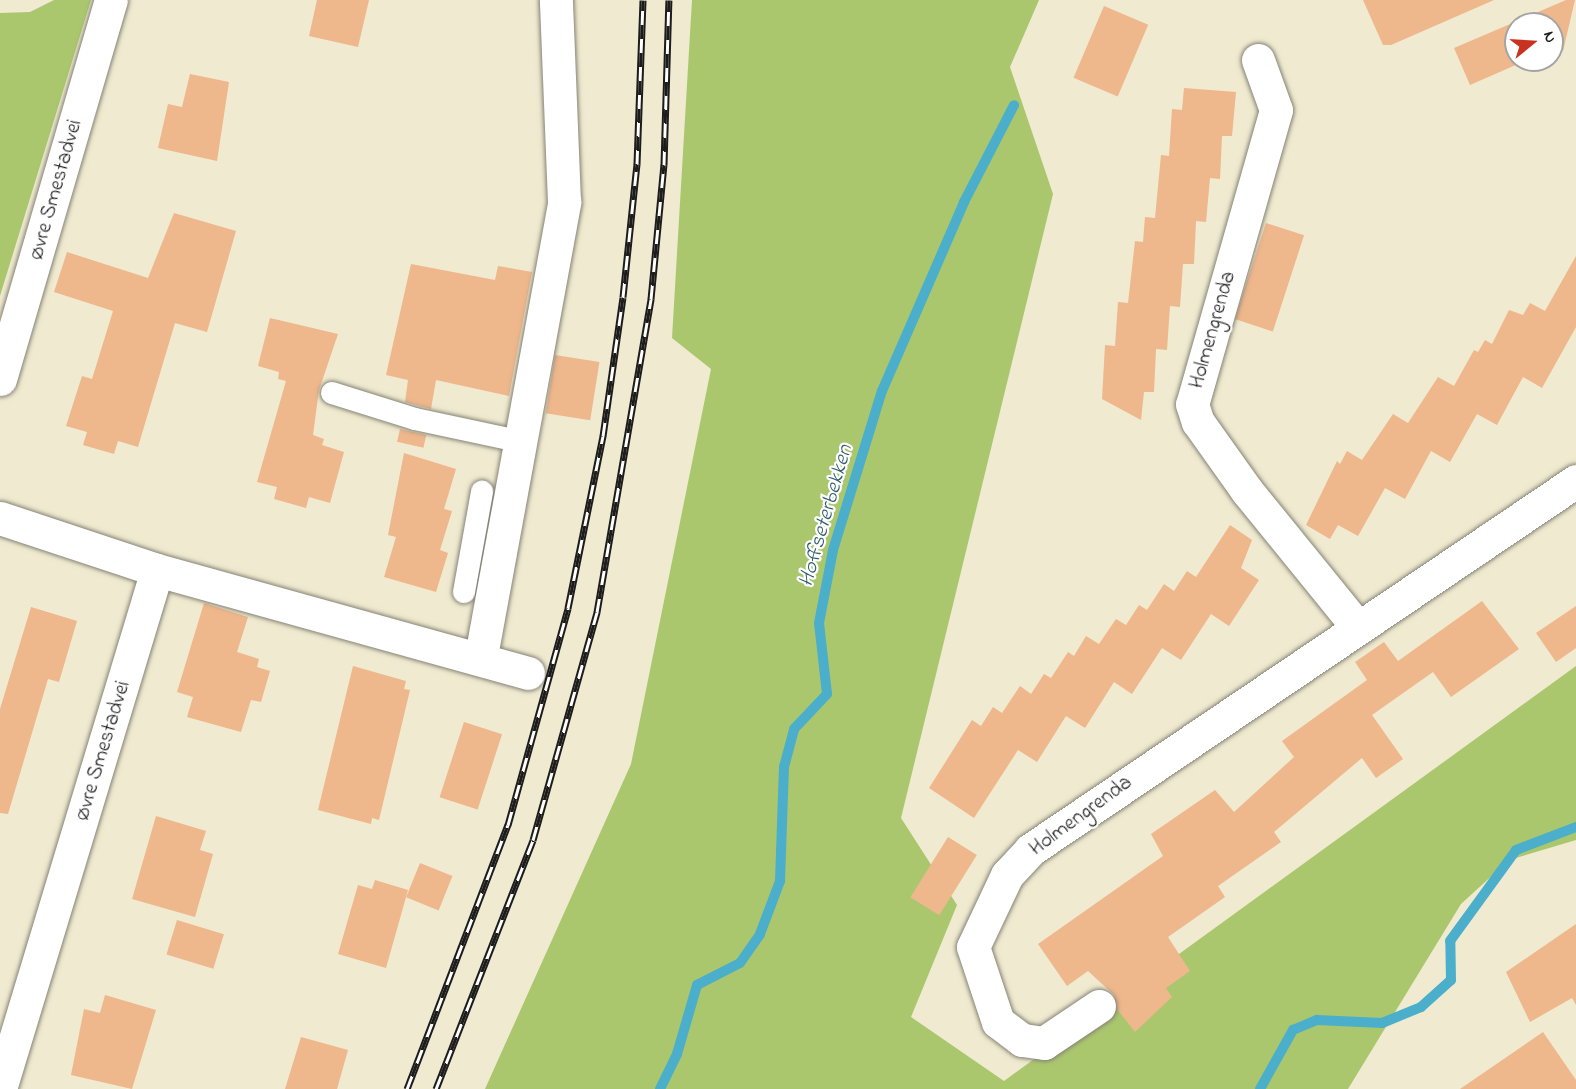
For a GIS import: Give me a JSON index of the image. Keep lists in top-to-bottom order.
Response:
{
  "streets": {
    "street": ["Øvre Smestadvei", "Holmengrenda"]
  },
  "water": ["Hoffseterbekken"],
  "north": "right"
}
